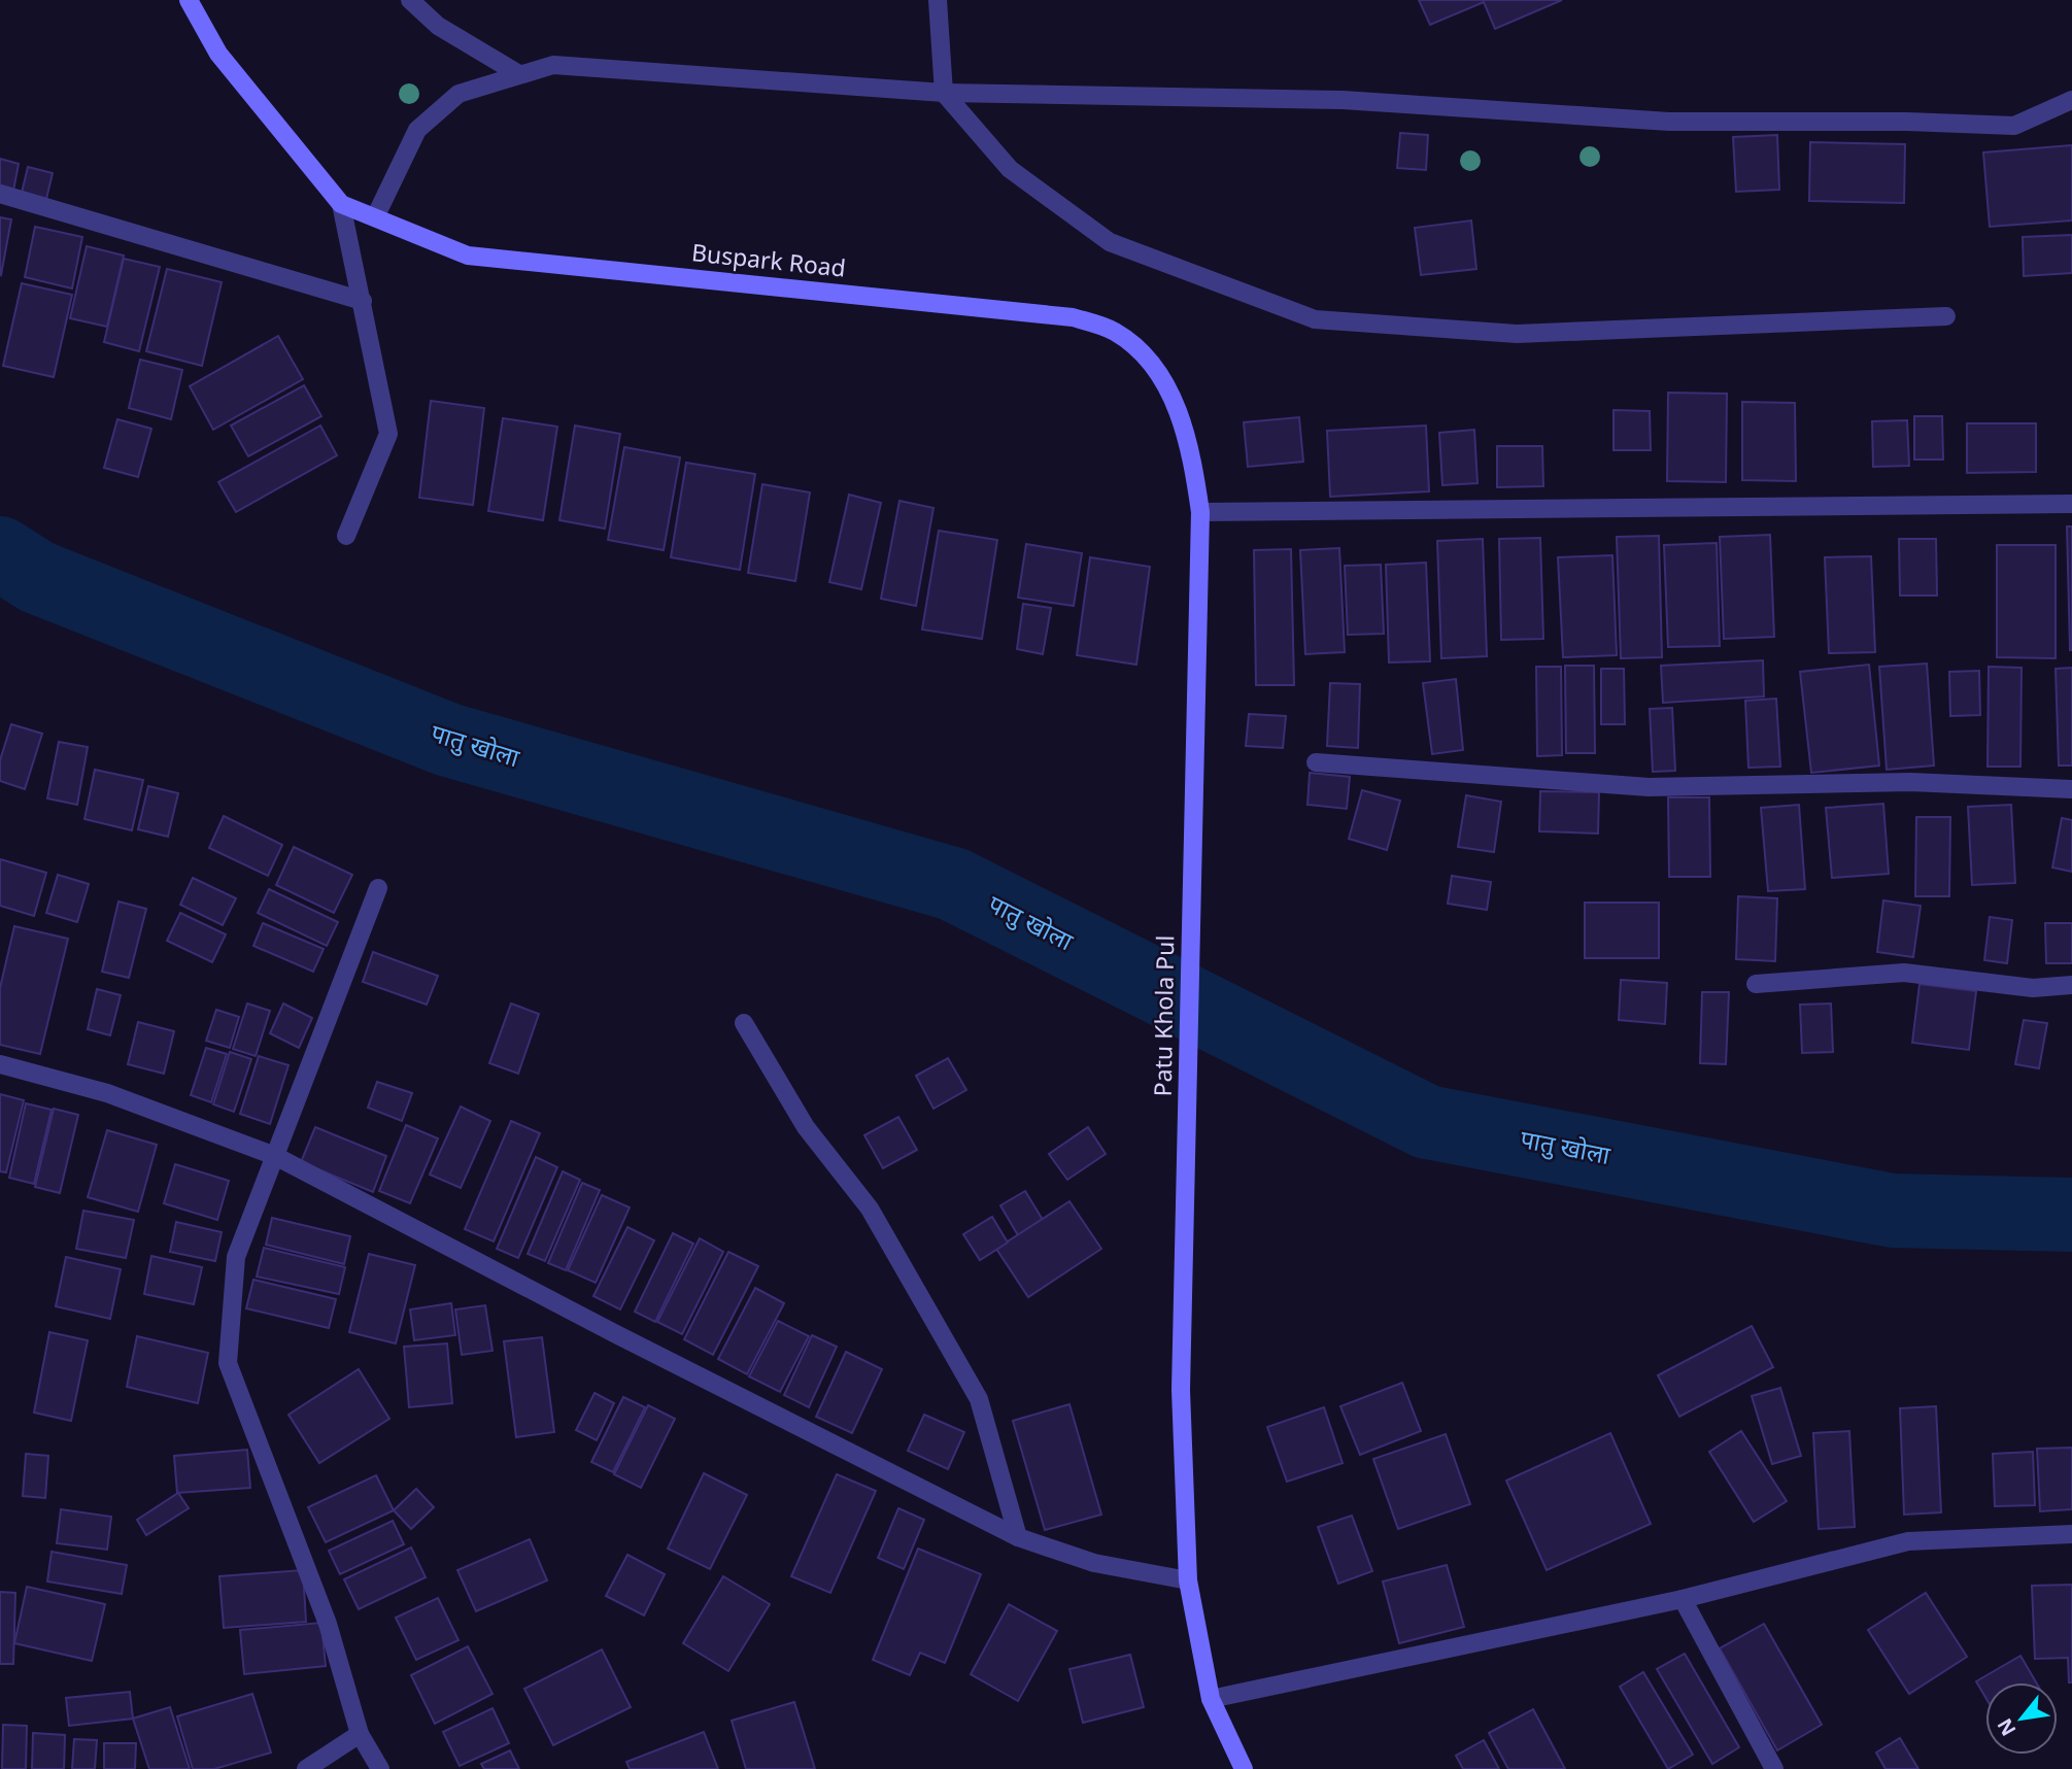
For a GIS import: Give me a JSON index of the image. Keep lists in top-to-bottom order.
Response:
{
  "streets": {
    "main road": ["Buspark Road", "Patu Khola Pul"]
  },
  "crossings": [
    ["Buspark Road", "Patu Khola Pul"]
  ],
  "water": ["पातु खोला"],
  "north": "bottom left"
}
